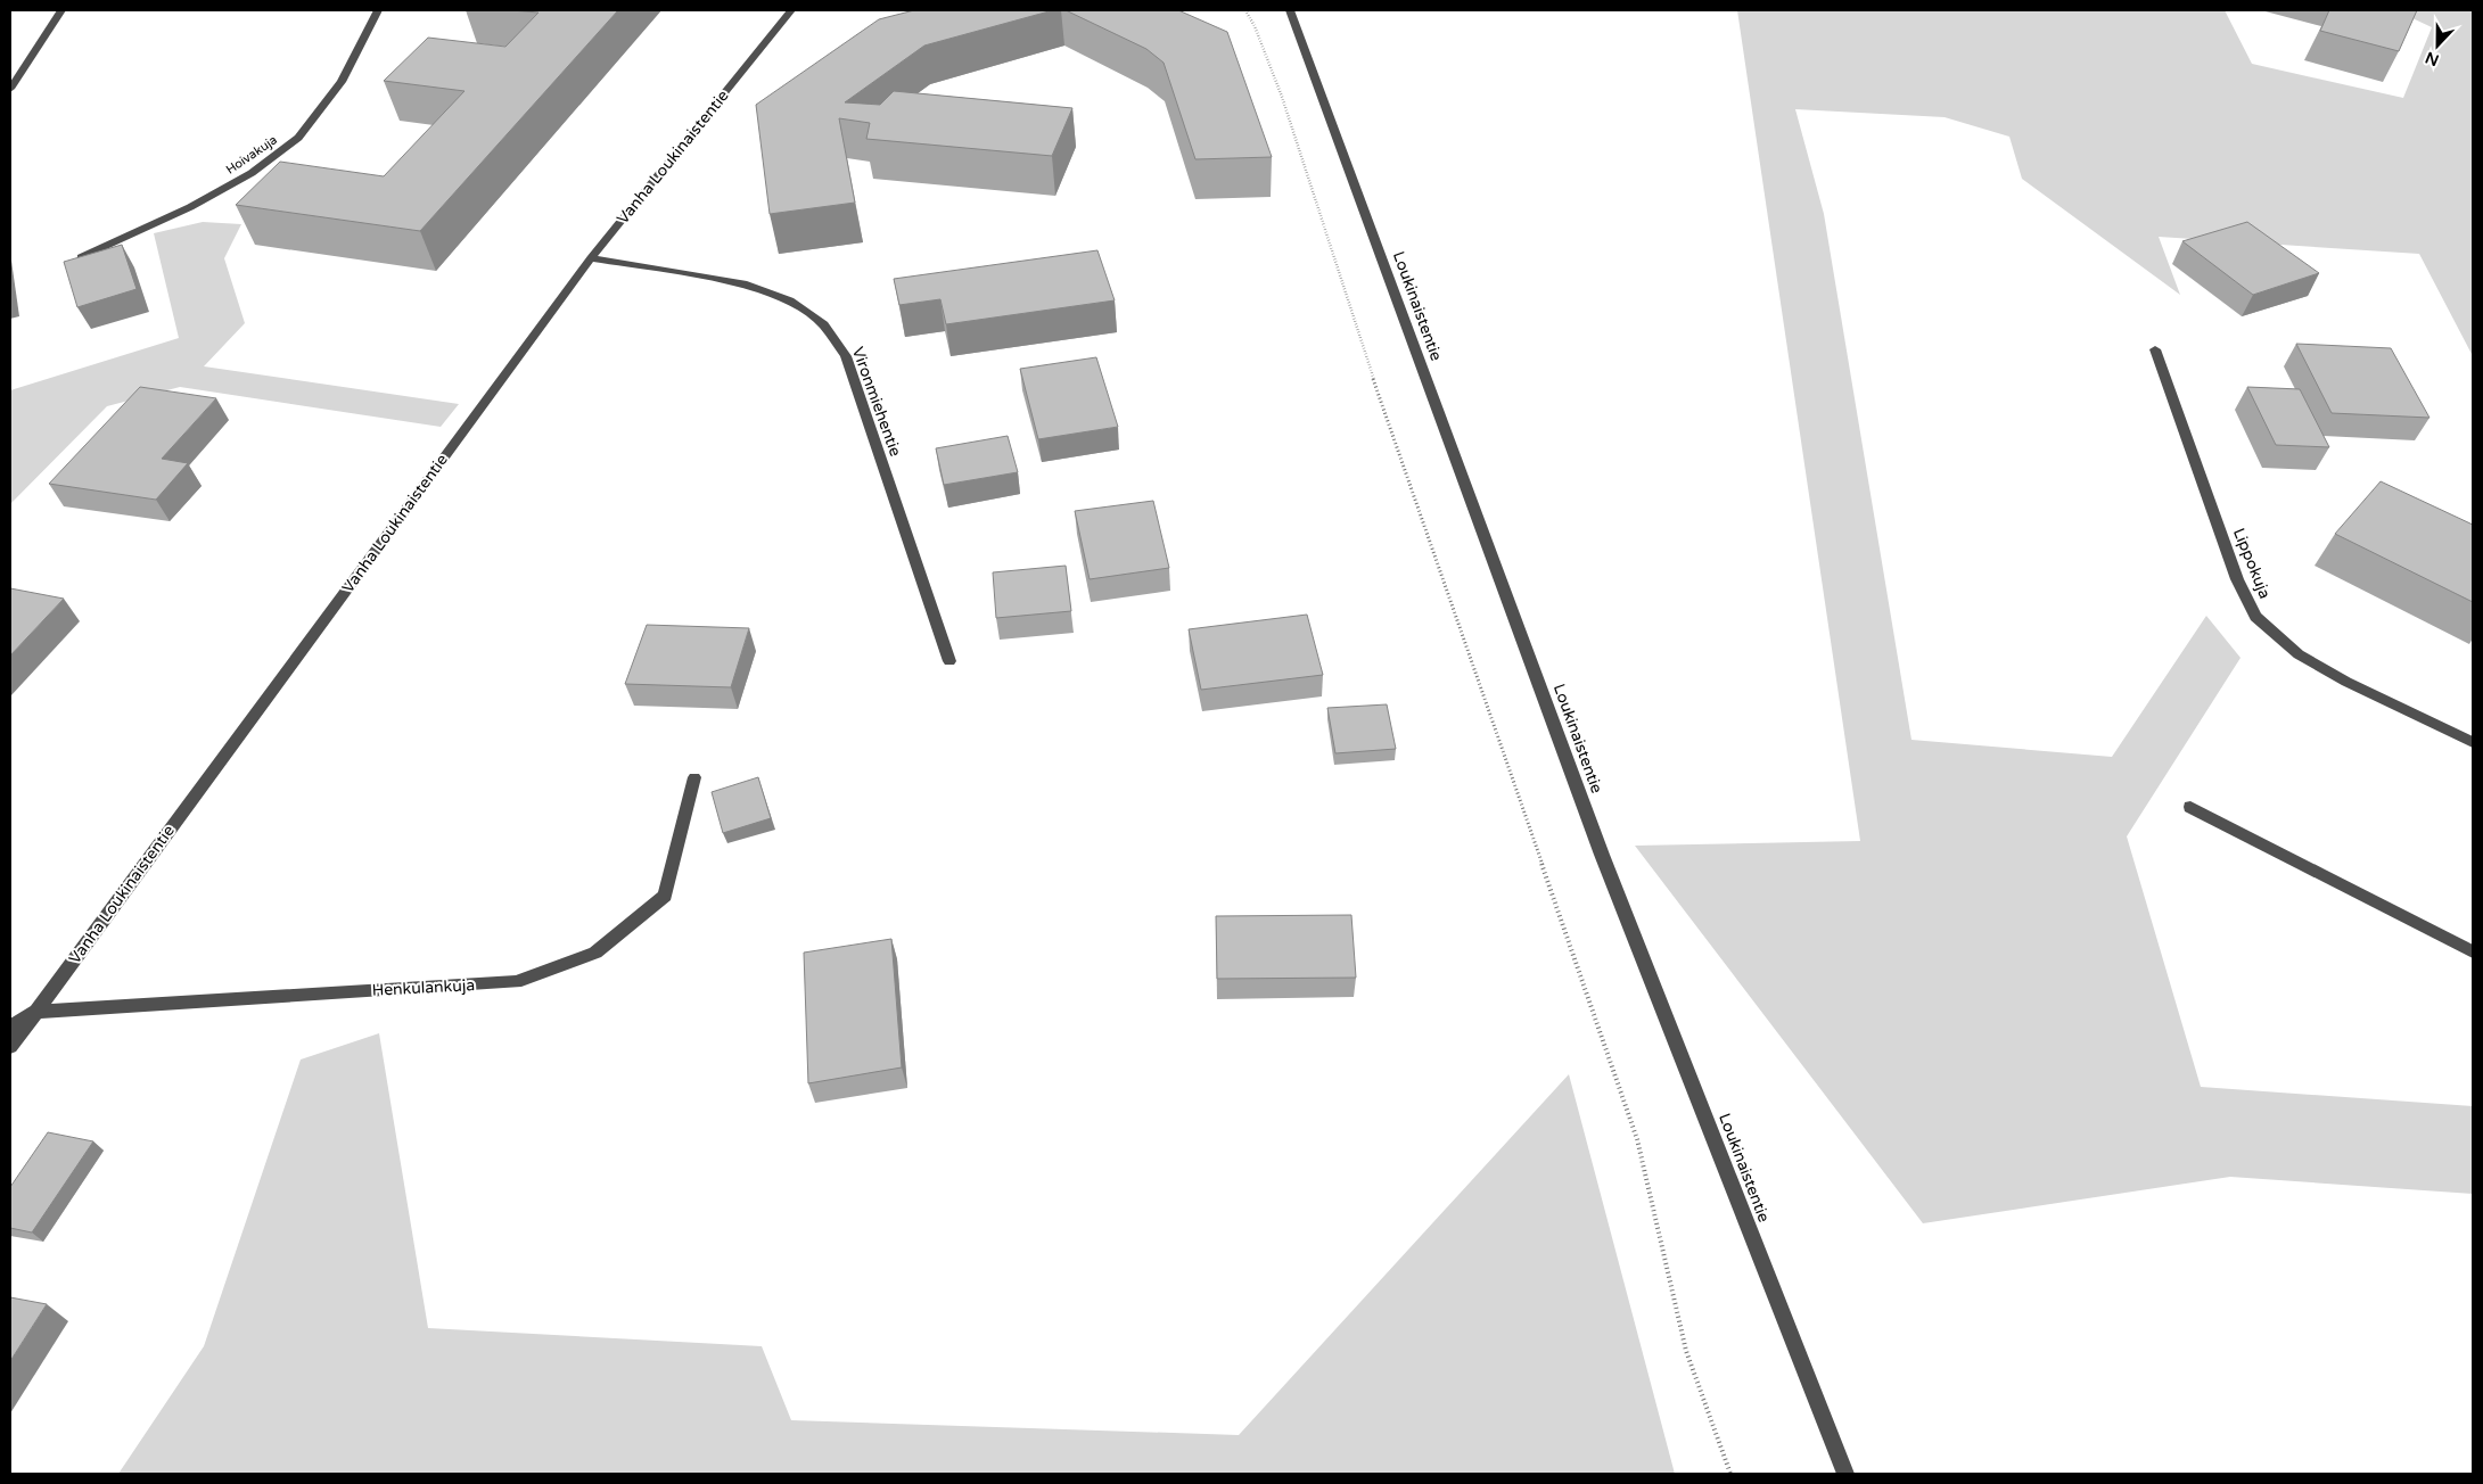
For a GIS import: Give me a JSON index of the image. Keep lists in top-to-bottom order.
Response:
{
  "streets": {
    "street": [
      "Hoivakuja",
      "Vanha Loukinaistentie",
      "Loukinaistentie",
      "Vironmiehentie",
      "Lippokuja",
      "Henkulankuja"
    ]
  },
  "crossings": [
    ["Vanha Loukinaistentie", "Vironmiehentie"],
    ["Vanha Loukinaistentie", "Henkulankuja"]
  ],
  "north": "bottom"
}
